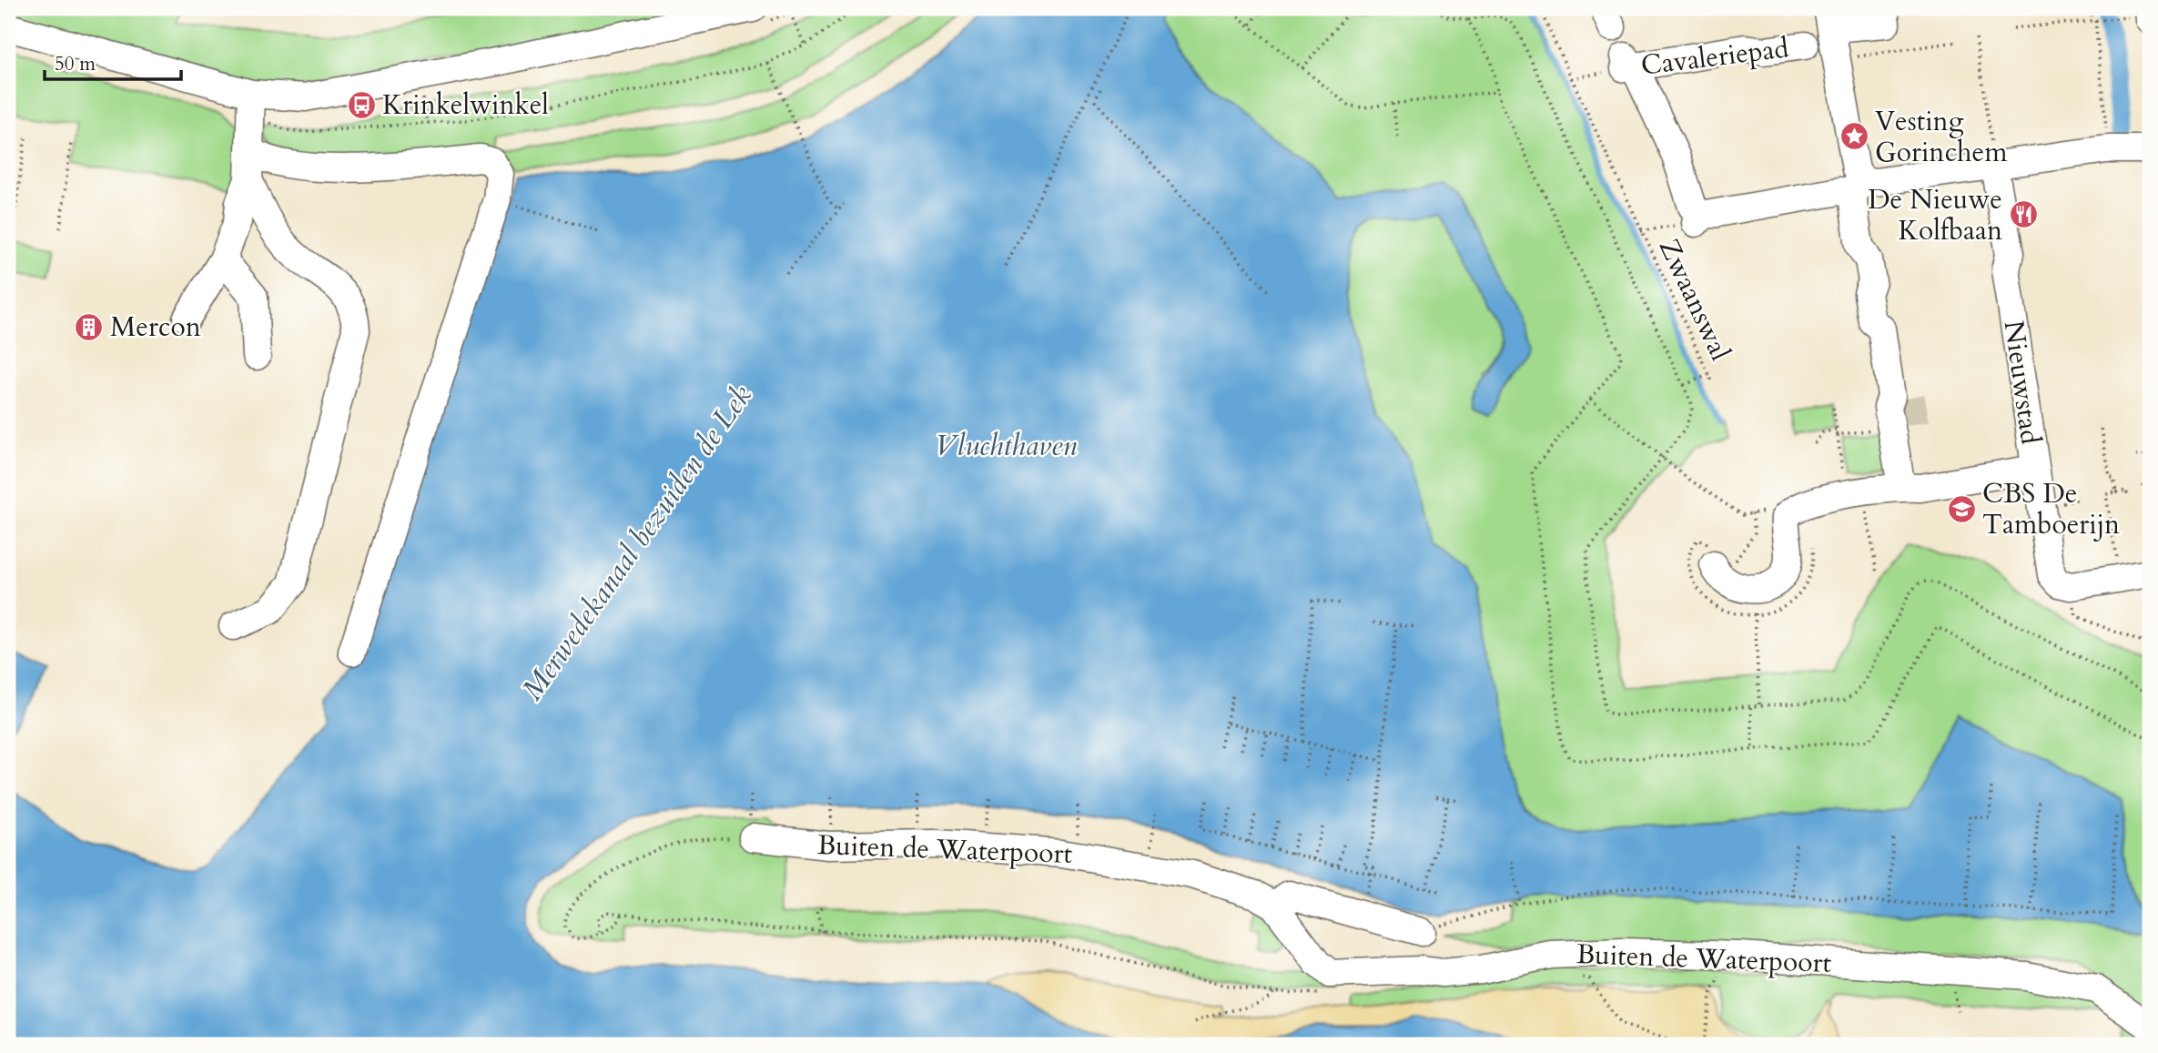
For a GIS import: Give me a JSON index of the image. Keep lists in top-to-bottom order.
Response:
{
  "streets": {
    "street": ["Cavaleriepad", "Nieuwstad", "Buiten de Waterpoort"],
    "path": ["Zwaanswal"]
  },
  "water": ["Vluchthaven", "Merwedekanaal bezuiden de Lek"],
  "places": {
    "bus stop": ["Krinkelwinkel"],
    "place": ["Vesting Gorinchem"],
    "restaurant": ["De Nieuwe Kolfbaan"],
    "building": ["Mercon"],
    "school or university": ["CBS De Tamboerijn"]
  },
  "scale_bar": "50 m"
}
